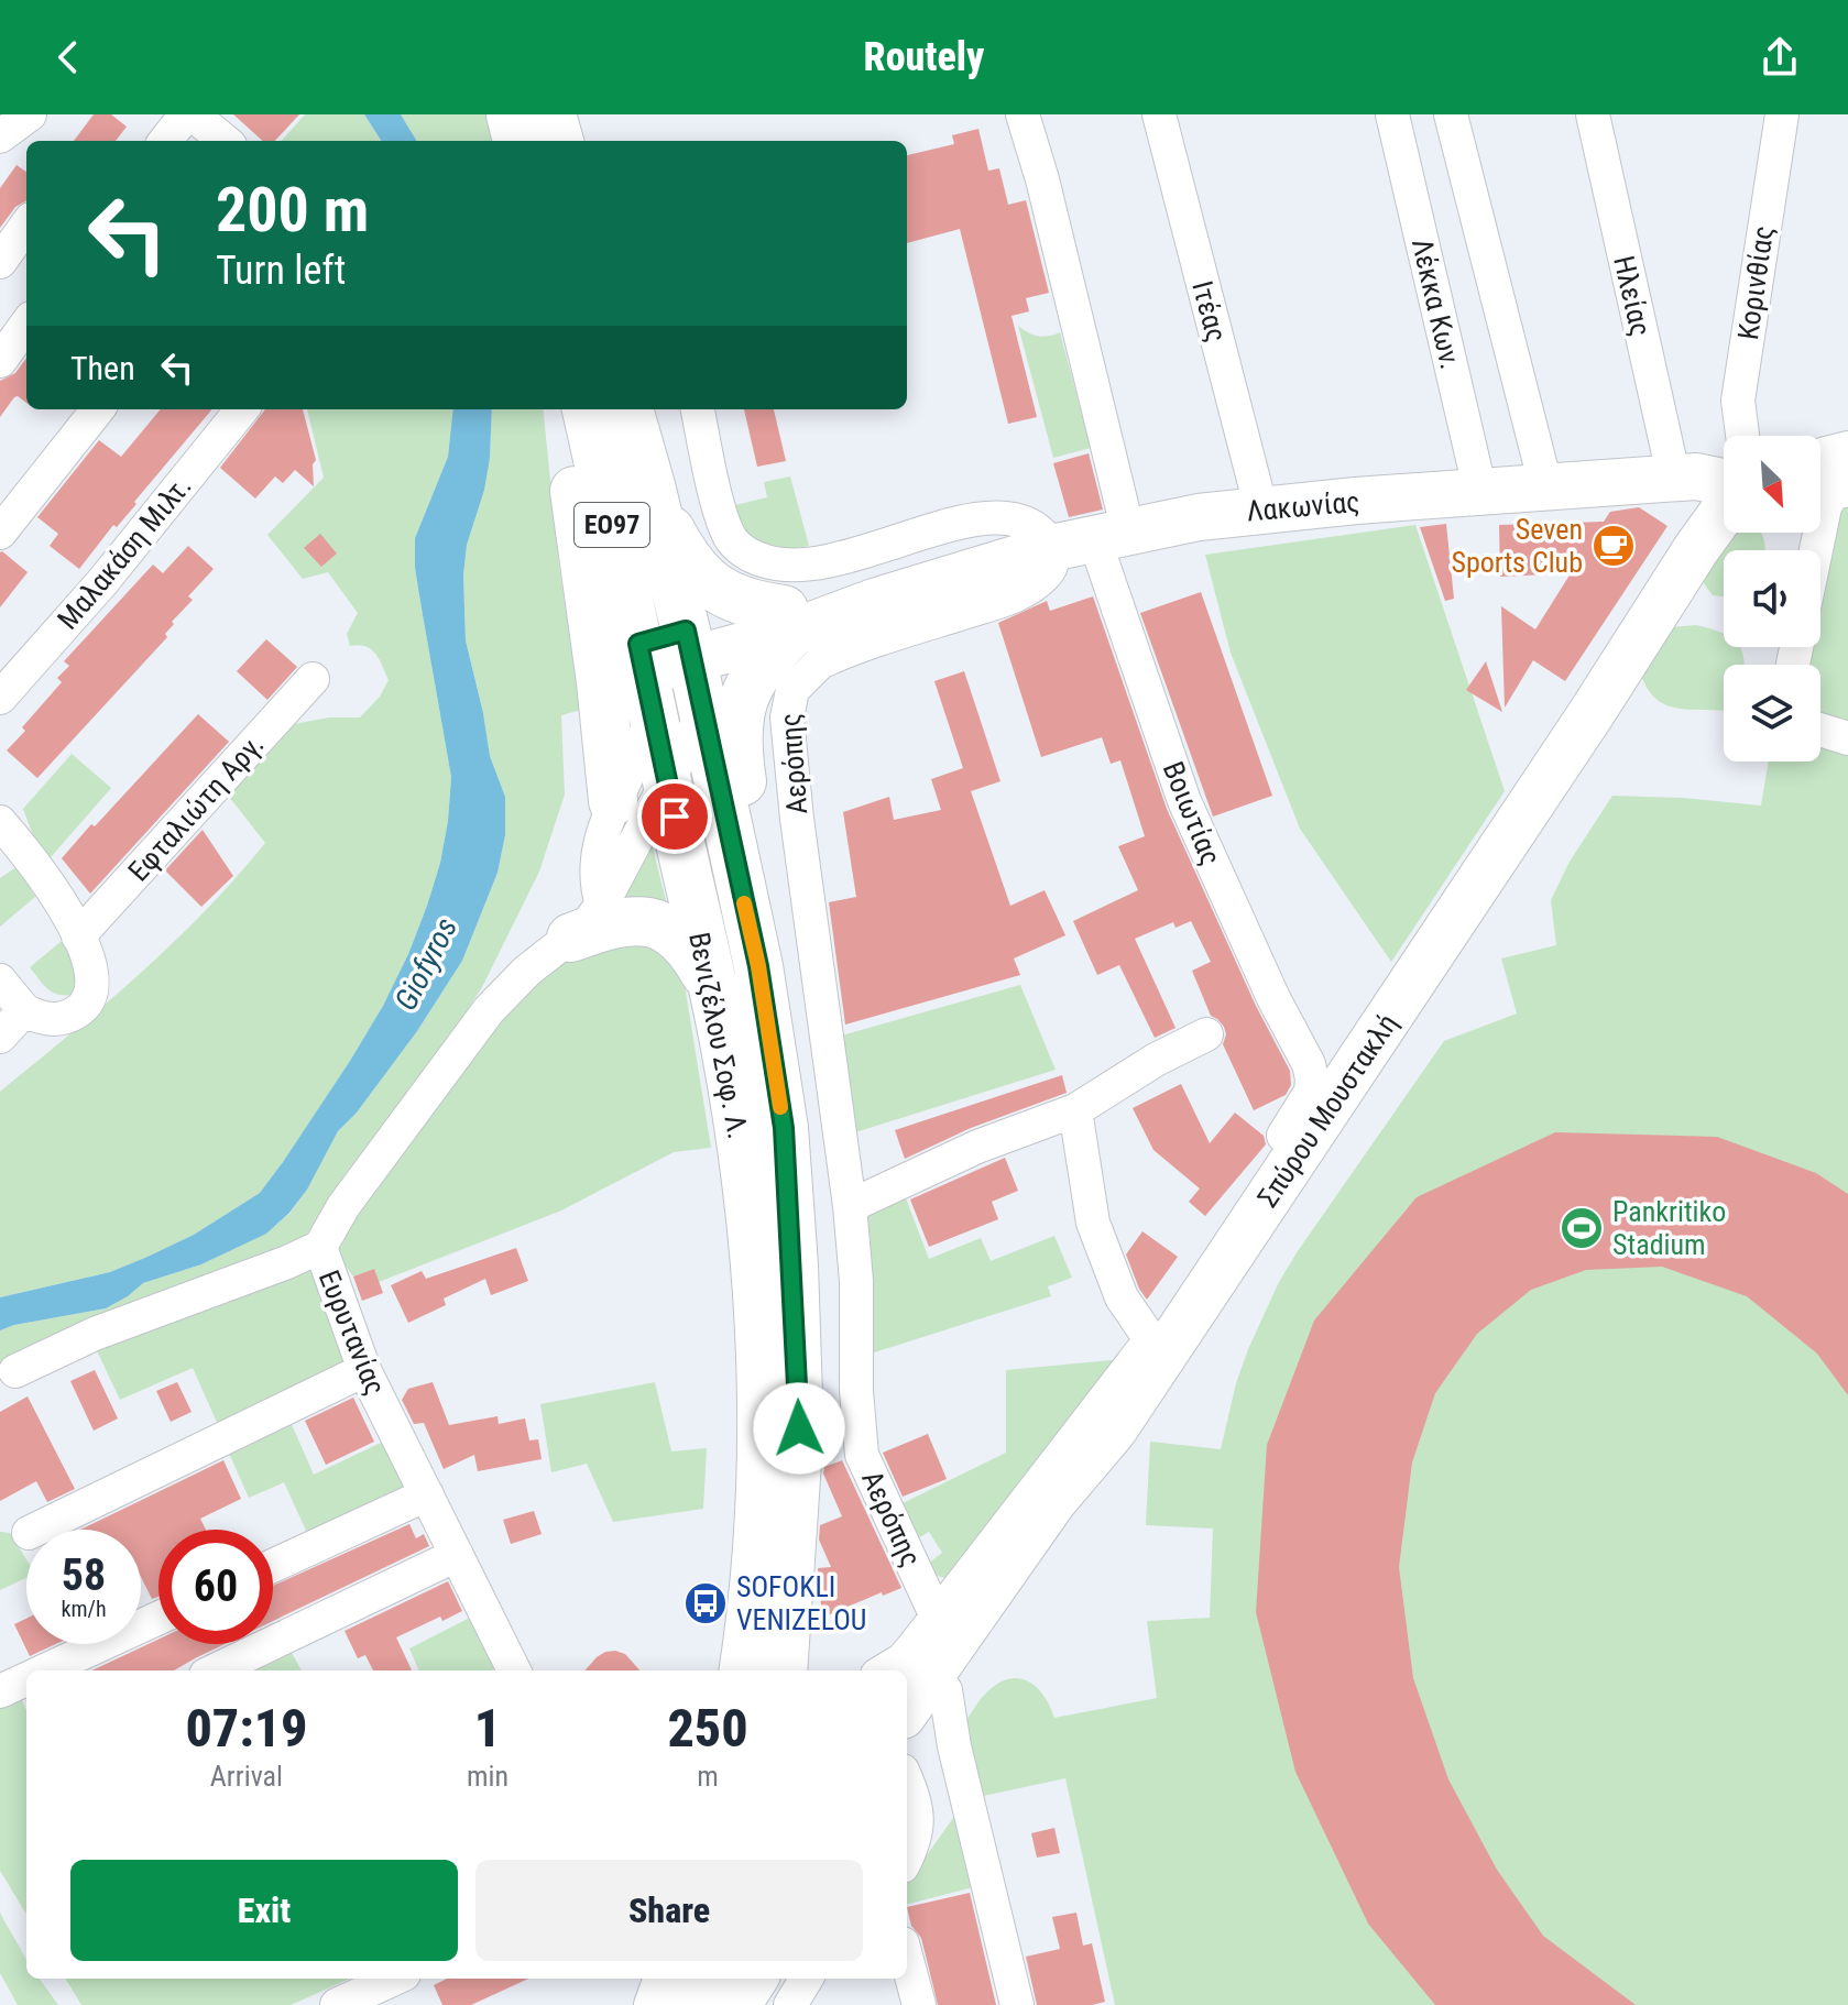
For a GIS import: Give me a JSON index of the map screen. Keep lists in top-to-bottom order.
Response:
{
  "streets": {
    "main road": [
      "Λακωνίας",
      "ΕΟ97",
      "Βενιζέλου Σοφ. Λ.",
      "Σπύρου Μουστακλή"
    ],
    "street": [
      "Κορινθίας",
      "Ηλείας",
      "Λέκκα Κων.",
      "Ιτέας",
      "Μαλακάση Μιλτ.",
      "Αερόπης",
      "Εφταλιώτη Αργ.",
      "Βοιωτίας",
      "Ευρυτανίας"
    ]
  },
  "crossings": [
    ["Ηλείας", "Λακωνίας"],
    ["Λέκκα Κων.", "Λακωνίας"],
    ["Ιτέας", "Λακωνίας"],
    ["Λακωνίας", "Αερόπης"],
    ["Λακωνίας", "Βοιωτίας"],
    ["Λακωνίας", "Βενιζέλου Σοφ. Λ."],
    ["Αερόπης", "Βοιωτίας"],
    ["Αερόπης", "Σπύρου Μουστακλή"],
    ["Βοιωτίας", "Σπύρου Μουστακλή"]
  ],
  "water": ["Giofyros"],
  "places": {
    "cafe": ["Seven Sports Club"],
    "sports": ["Pankritiko Stadium"],
    "bus stop": ["SOFOKLI VENIZELOU"]
  },
  "north": "bottom right",
  "page": {
    "header": "Routely",
    "turn": ["200 m", "Turn left"],
    "then": "Then",
    "speed": "58 km/h",
    "limit": "60",
    "eta": [
      "07:19",
      "Arrival",
      "1",
      "min",
      "250",
      "m"
    ],
    "buttons": ["Exit", "Share"]
  }
}
